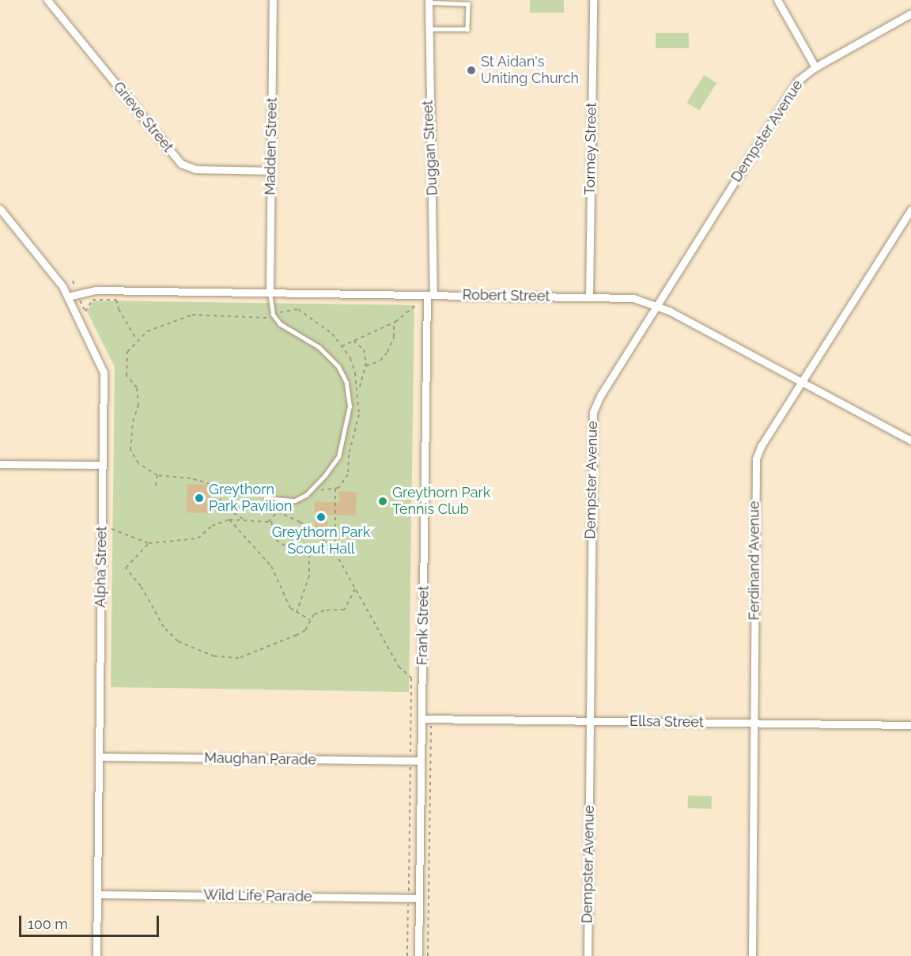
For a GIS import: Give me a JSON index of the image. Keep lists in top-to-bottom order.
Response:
{
  "streets": {
    "street": [
      "Grieve Street",
      "Dempster Avenue",
      "Madden Street",
      "Duggan Street",
      "Tormey Street",
      "Robert Street",
      "Ferdinand Avenue",
      "Alpha Street",
      "Frank Street",
      "Ellsa Street",
      "Maughan Parade",
      "Wild Life Parade"
    ]
  },
  "crossings": [
    ["Grieve Street", "Madden Street"],
    ["Dempster Avenue", "Robert Street"],
    ["Dempster Avenue", "Ellsa Street"],
    ["Madden Street", "Robert Street"],
    ["Duggan Street", "Robert Street"],
    ["Duggan Street", "Frank Street"],
    ["Tormey Street", "Robert Street"],
    ["Robert Street", "Ferdinand Avenue"],
    ["Robert Street", "Alpha Street"],
    ["Robert Street", "Frank Street"],
    ["Ferdinand Avenue", "Ellsa Street"],
    ["Alpha Street", "Maughan Parade"],
    ["Alpha Street", "Wild Life Parade"],
    ["Frank Street", "Ellsa Street"],
    ["Frank Street", "Maughan Parade"],
    ["Frank Street", "Wild Life Parade"]
  ],
  "places": [
    "St Aidan's Uniting Church",
    "Greythorn Park Pavilion",
    "Greythorn Park Tennis Club",
    "Greythorn Park Scout Hall"
  ],
  "scale_bar": "100 m"
}
